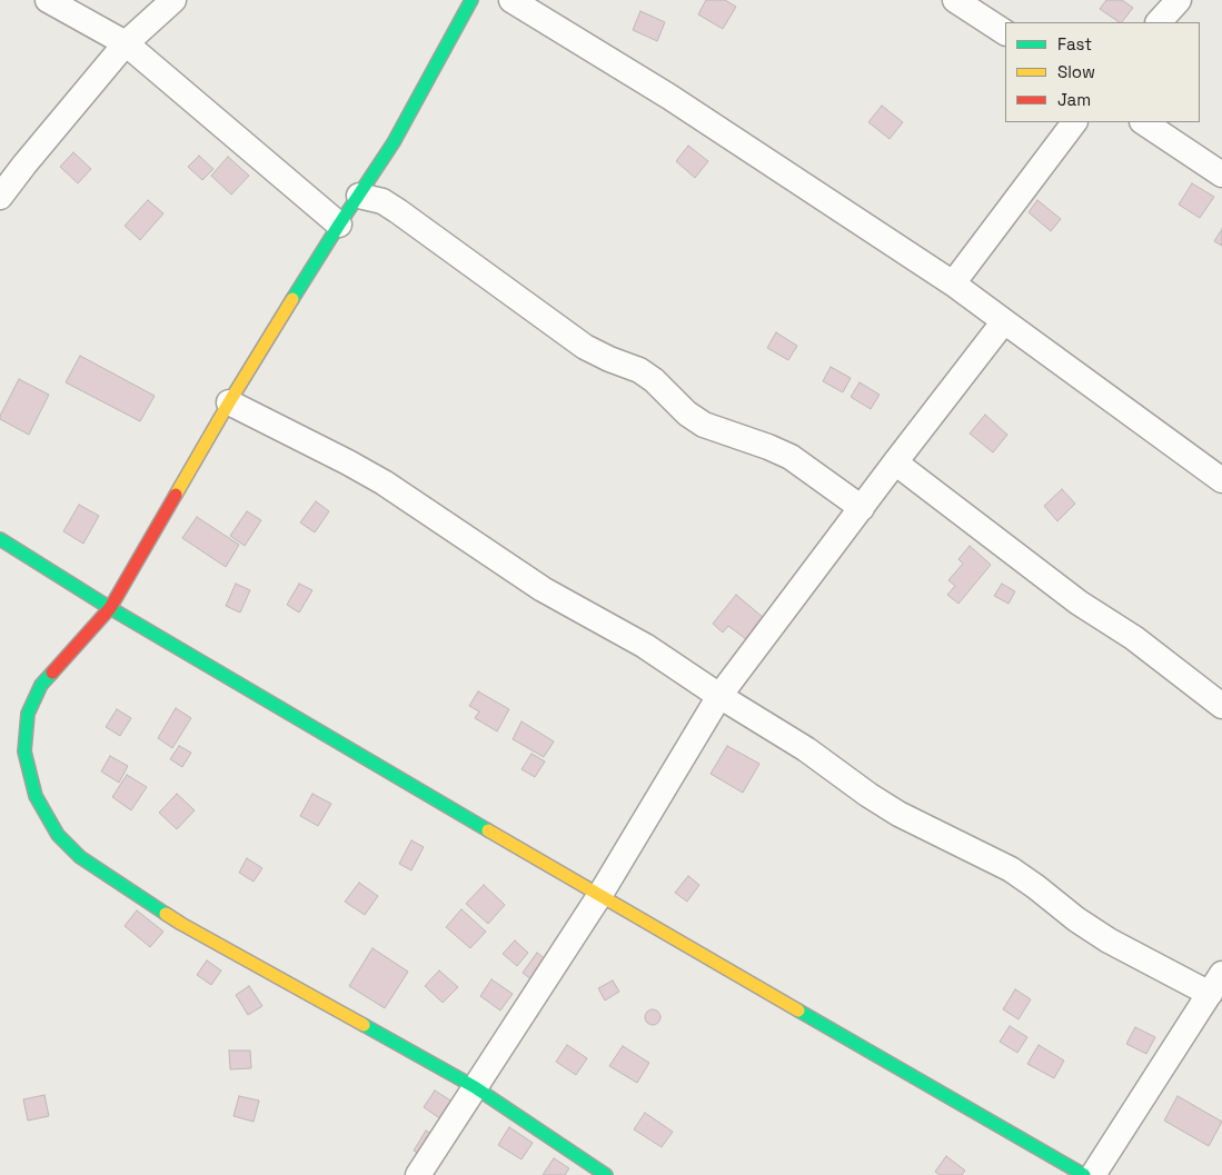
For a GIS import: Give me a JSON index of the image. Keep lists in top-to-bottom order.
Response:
{
  "legend": ["Fast", "Slow", "Jam"]
}
